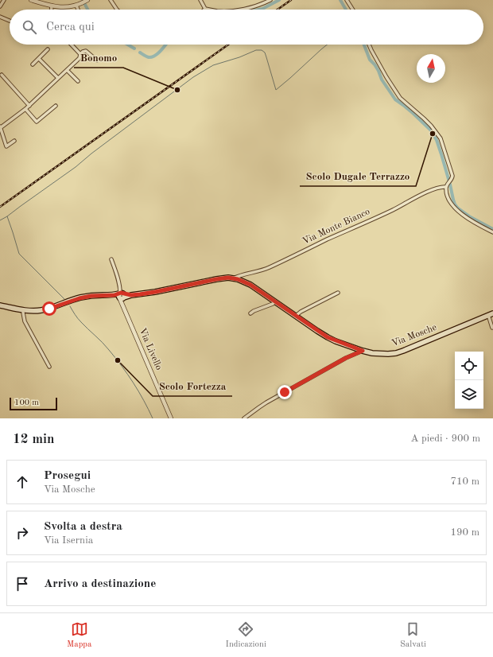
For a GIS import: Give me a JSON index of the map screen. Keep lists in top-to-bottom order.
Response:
{
  "streets": {
    "main road": ["Via Mosche"],
    "street": ["Via Monte Bianco", "Via Livello"]
  },
  "crossings": [
    ["Via Monte Bianco", "Via Mosche"],
    ["Via Mosche", "Via Livello"]
  ],
  "places": ["Bonomo", "Scolo Dugale Terrazzo", "Scolo Fortezza"],
  "scale_bar": "100 m",
  "north": "top",
  "page": {
    "search": "Cerca qui",
    "scale": "100 m",
    "heading": ["12 min", "A piedi · 900 m"],
    "list": [
      ["Prosegui", "Via Mosche", "710 m"],
      ["Svolta a destra", "Via Isernia", "190 m"],
      "Arrivo a destinazione"
    ],
    "nav": ["Mappa", "Indicazioni", "Salvati"]
  }
}
